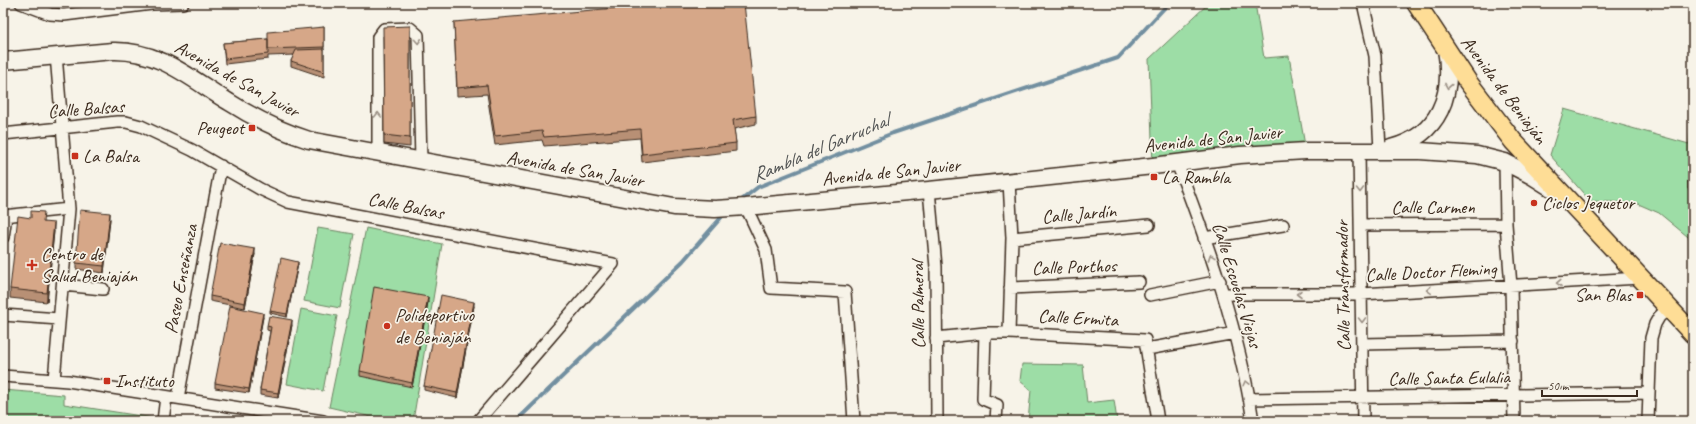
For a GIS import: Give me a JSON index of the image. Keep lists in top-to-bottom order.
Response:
{
  "streets": {
    "main road": ["Avenida de San Javier", "Avenida de Beniaján"],
    "street": [
      "Calle Balsas",
      "Calle Carmen",
      "Calle Jardín",
      "Calle Porthos",
      "Calle Doctor Fleming",
      "Paseo Enseñanza",
      "Calle Escuelas Viejas",
      "Calle Transformador",
      "Calle Palmeral",
      "Calle Ermita",
      "Calle Santa Eulalia"
    ]
  },
  "crossings": [
    ["Avenida de San Javier", "Avenida de Beniaján"],
    ["Avenida de San Javier", "Calle Doctor Fleming"],
    ["Avenida de San Javier", "Calle Escuelas Viejas"],
    ["Avenida de San Javier", "Calle Transformador"],
    ["Avenida de San Javier", "Calle Palmeral"],
    ["Calle Balsas", "Paseo Enseñanza"],
    ["Calle Carmen", "Calle Transformador"],
    ["Calle Doctor Fleming", "Calle Escuelas Viejas"],
    ["Calle Doctor Fleming", "Calle Transformador"],
    ["Calle Escuelas Viejas", "Calle Ermita"],
    ["Calle Escuelas Viejas", "Calle Santa Eulalia"],
    ["Calle Transformador", "Calle Santa Eulalia"],
    ["Calle Palmeral", "Calle Ermita"]
  ],
  "one_way": ["Calle Transformador"],
  "water": ["Rambla del Garruchal"],
  "places": {
    "transit": [
      "Peugeot",
      "La Balsa",
      "La Rambla",
      "San Blas",
      "Instituto"
    ],
    "other": ["Ciclos Jequetor", "Polideportivo de Beniaján"],
    "health": ["Centro de Salud Beniaján"]
  },
  "scale_bar": "50 m"
}
